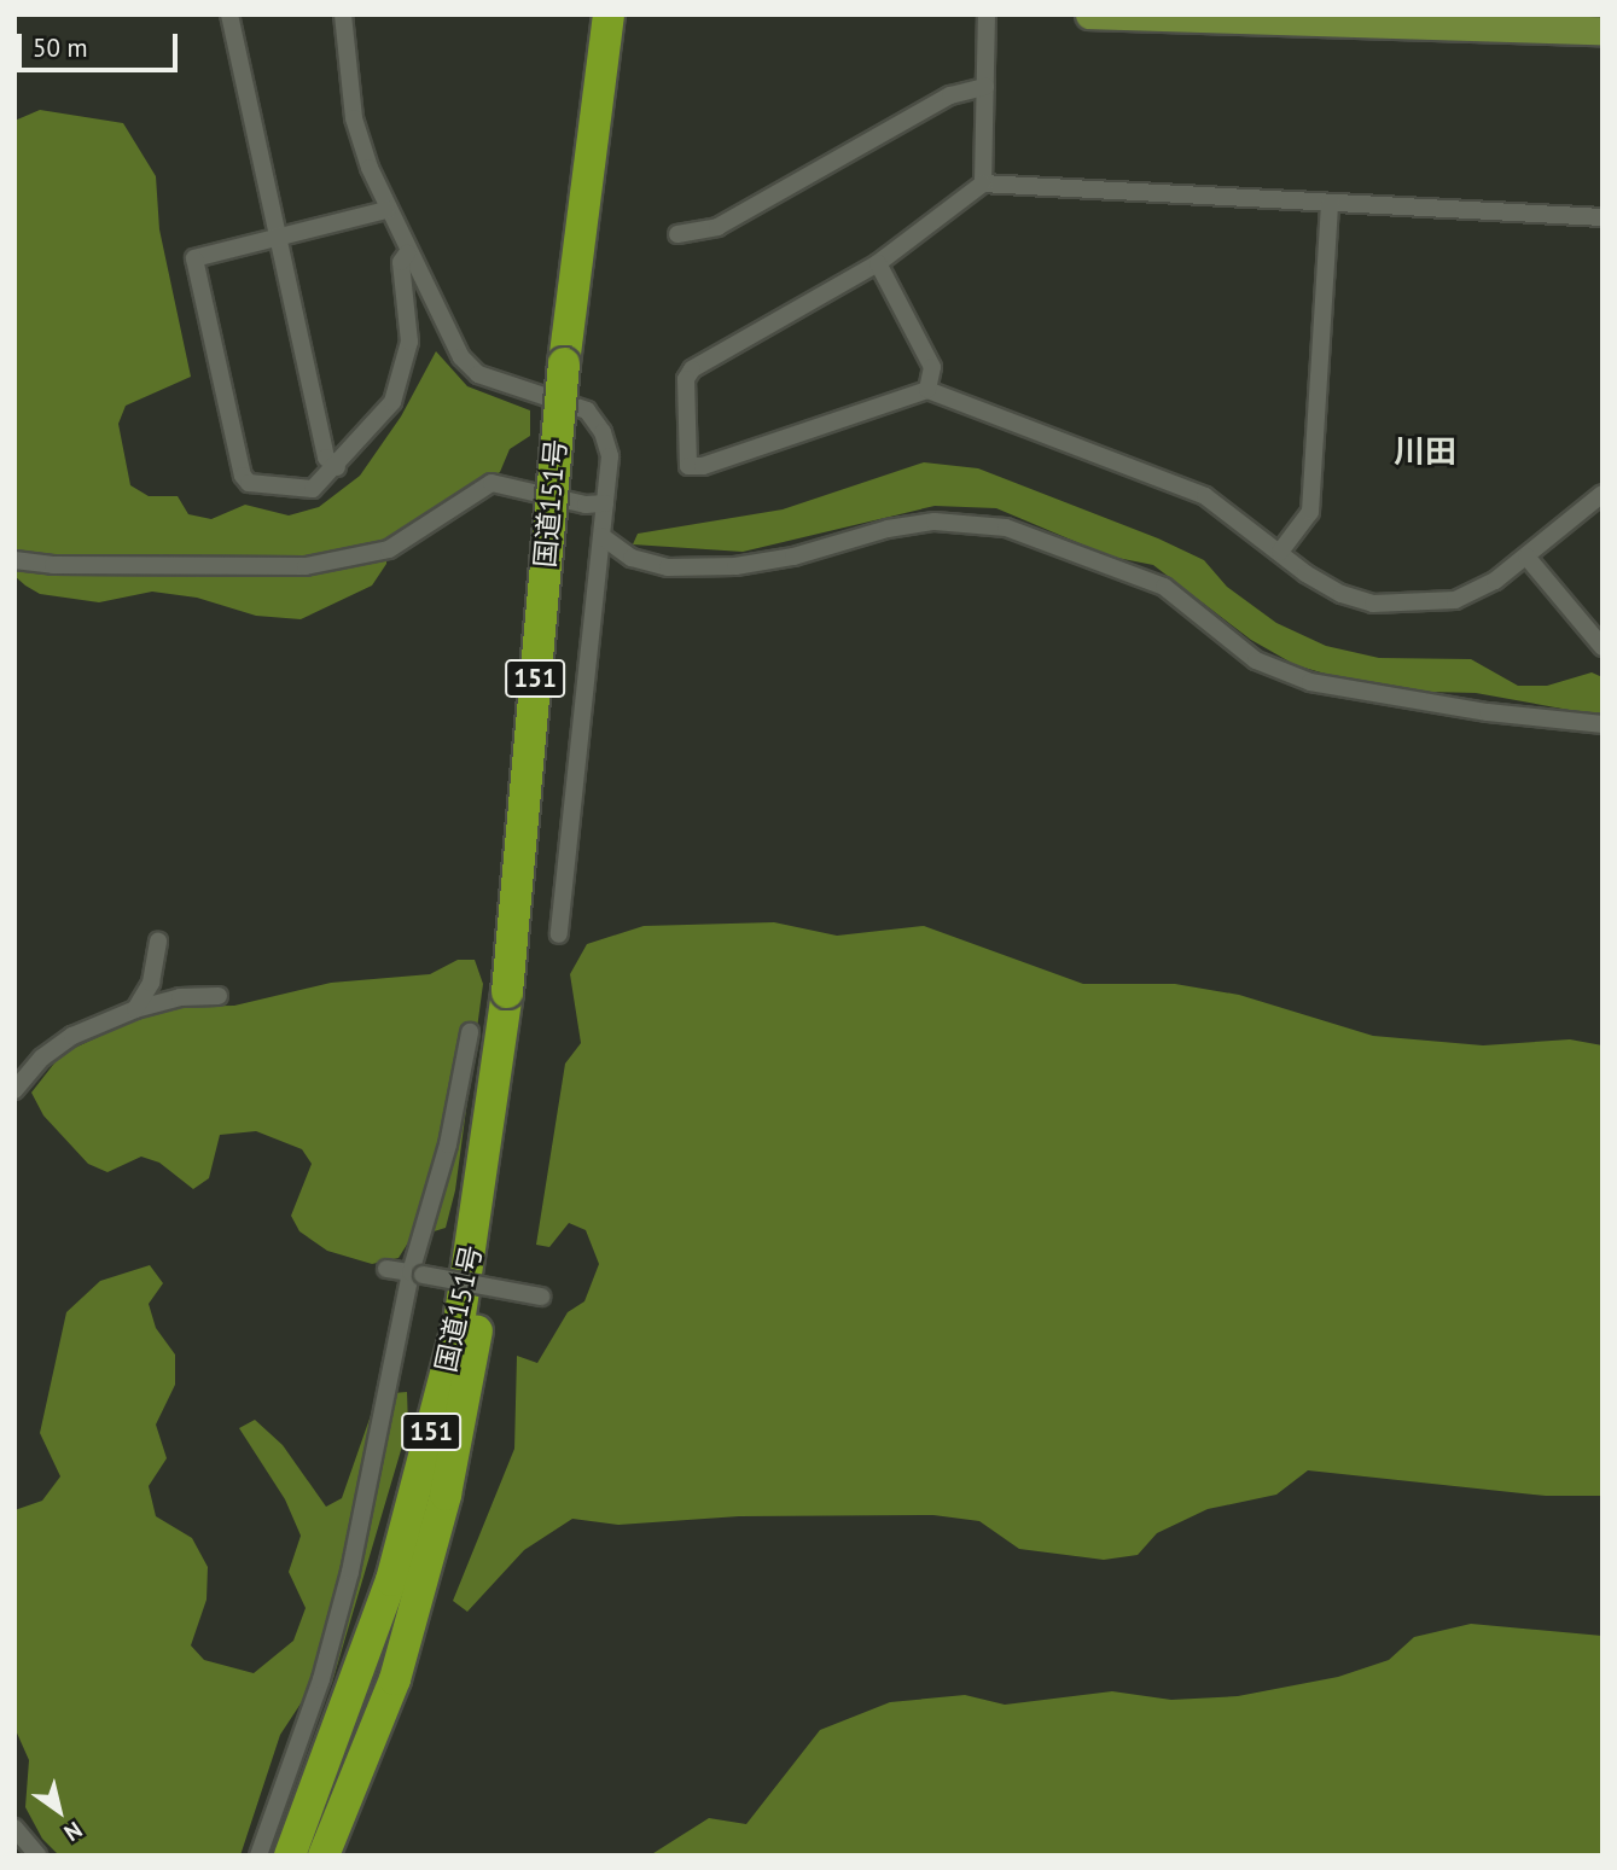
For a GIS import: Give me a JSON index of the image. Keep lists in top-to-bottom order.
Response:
{
  "streets": {
    "highway": ["国道151号", "151"]
  },
  "districts": ["川田"],
  "scale_bar": "50 m",
  "north": "bottom right"
}
